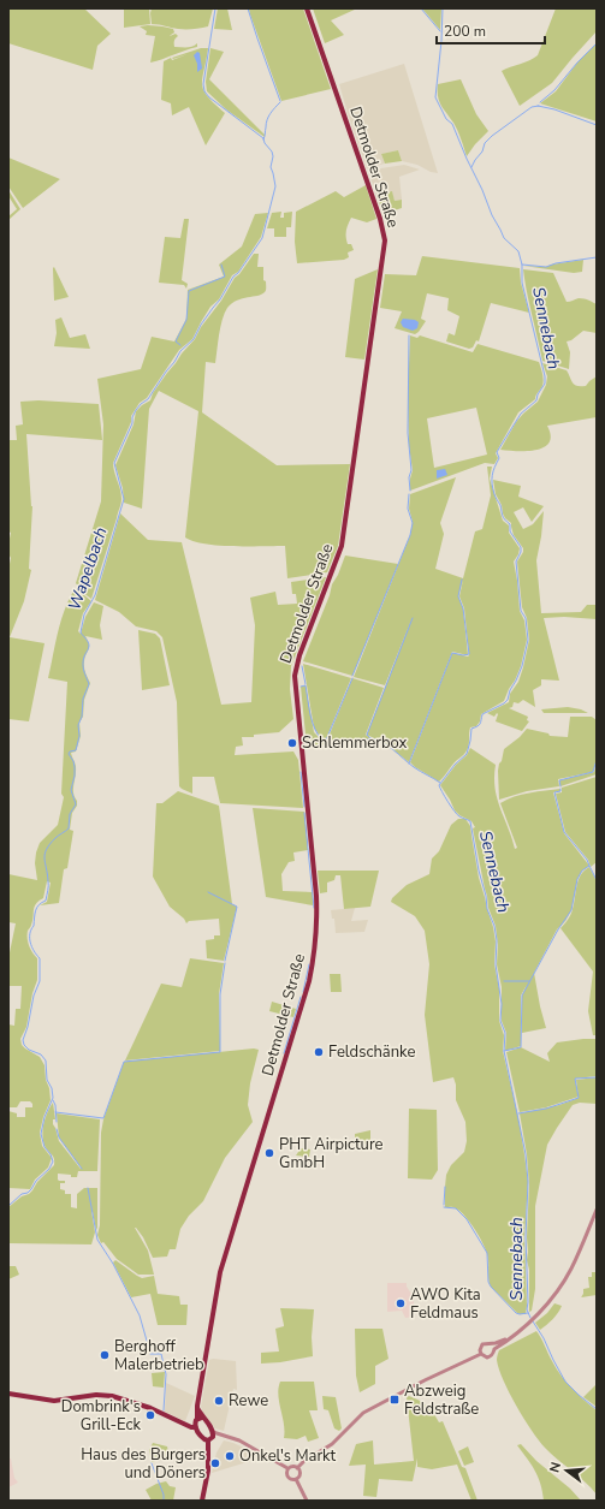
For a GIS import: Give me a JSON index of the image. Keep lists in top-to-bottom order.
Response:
{
  "streets": {
    "main road": ["Detmolder Straße"]
  },
  "water": ["Sennebach", "Wapelbach"],
  "places": {
    "other": [
      "Schlemmerbox",
      "Feldschänke",
      "PHT Airpicture GmbH",
      "AWO Kita Feldmaus",
      "Berghoff Malerbetrieb",
      "Rewe",
      "Dombrink's Grill-Eck",
      "Onkel's Markt",
      "Haus des Burgers und Döners"
    ],
    "transit": ["Abzweig Feldstraße"]
  },
  "scale_bar": "200 m",
  "north": "left"
}
